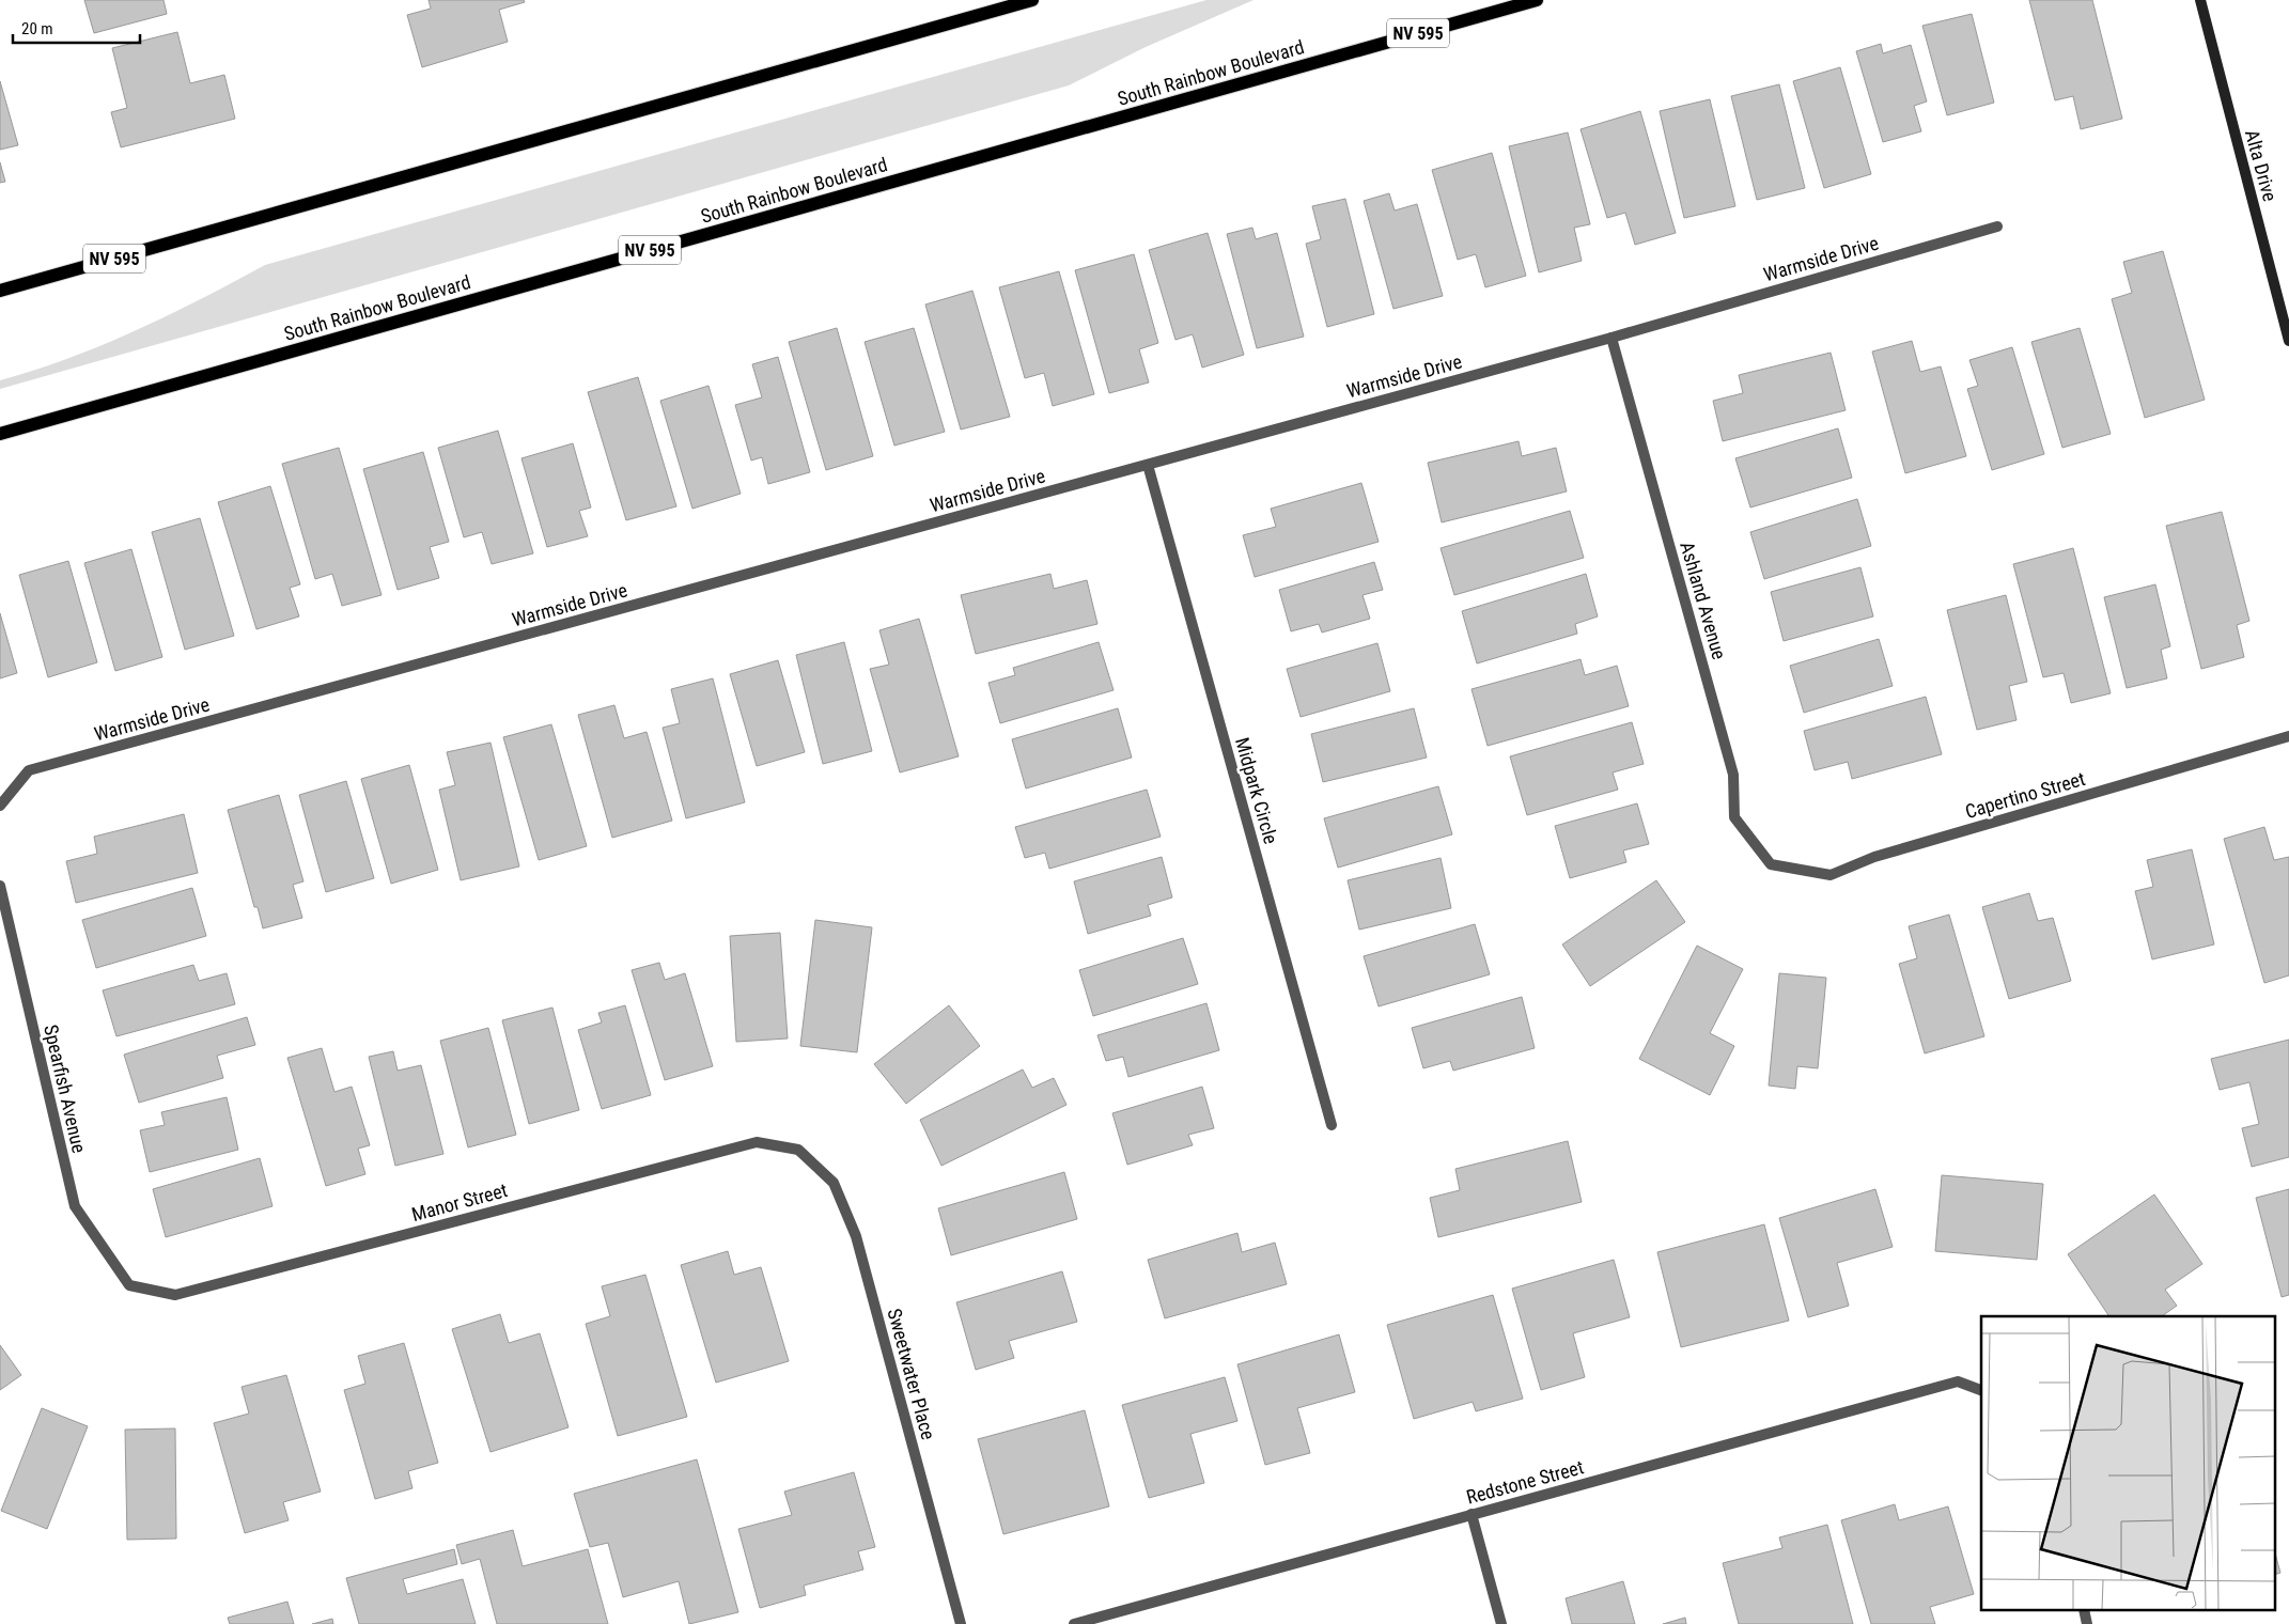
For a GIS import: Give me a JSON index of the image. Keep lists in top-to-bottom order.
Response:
{
  "streets": {
    "main road": ["NV 595", "South Rainbow Boulevard", "Alta Drive"],
    "street": [
      "Warmside Drive",
      "Ashland Avenue",
      "Midpark Circle",
      "Capertino Street",
      "Spearfish Avenue",
      "Manor Street",
      "Sweetwater Place",
      "Redstone Street"
    ]
  },
  "crossings": [
    ["Warmside Drive", "Ashland Avenue"],
    ["Warmside Drive", "Midpark Circle"],
    ["Ashland Avenue", "Capertino Street"],
    ["Spearfish Avenue", "Manor Street"],
    ["Manor Street", "Sweetwater Place"]
  ],
  "scale_bar": "20 m"
}
